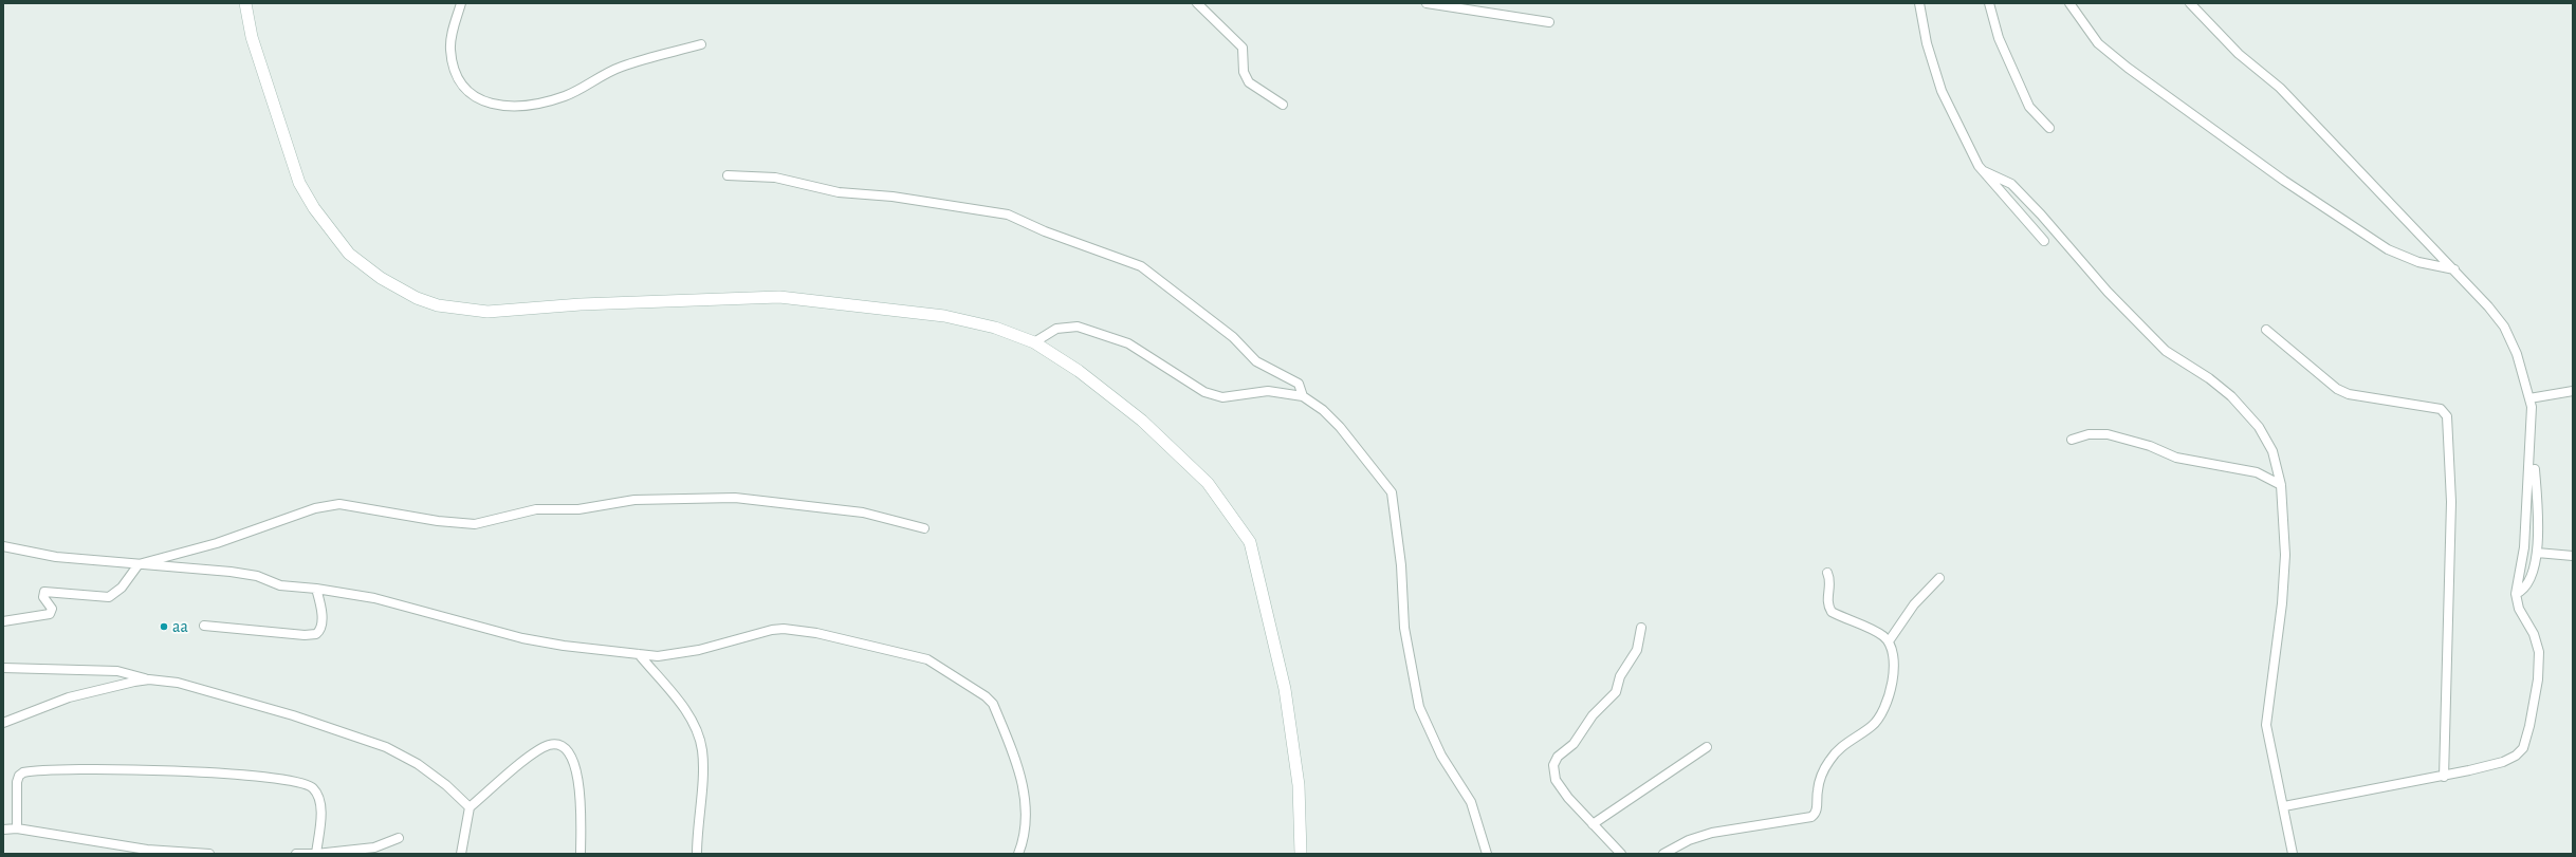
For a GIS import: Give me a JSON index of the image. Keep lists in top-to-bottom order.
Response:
{
  "places": ["aa"]
}
